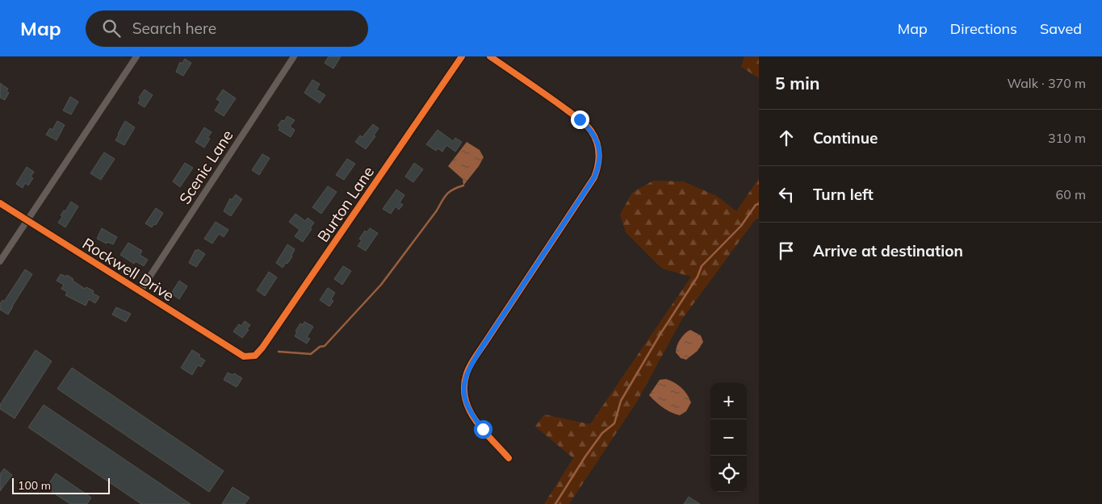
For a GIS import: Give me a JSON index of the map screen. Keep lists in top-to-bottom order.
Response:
{
  "streets": {
    "street": ["Scenic Lane", "Burton Lane", "Rockwell Drive"]
  },
  "crossings": [
    ["Scenic Lane", "Rockwell Drive"],
    ["Burton Lane", "Rockwell Drive"]
  ],
  "scale_bar": "100 m",
  "page": {
    "header": "Map",
    "search": "Search here",
    "nav": ["Map", "Directions", "Saved"],
    "heading": ["5 min", "Walk · 370 m"],
    "list": [
      ["Continue", "310 m"],
      ["Turn left", "60 m"],
      "Arrive at destination"
    ],
    "map_buttons": ["+", "−"],
    "scale": "100 m"
  }
}
